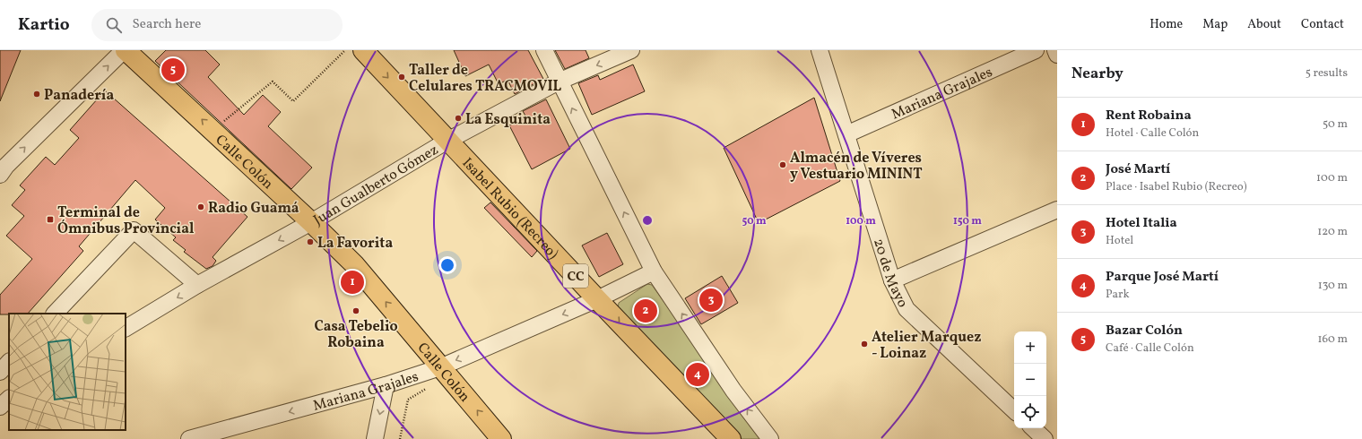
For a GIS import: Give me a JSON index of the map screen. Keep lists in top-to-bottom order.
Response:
{
  "streets": {
    "main road": ["Calle Colón", "Isabel Rubio (Recreo)", "CC"],
    "street": ["Mariana Grajales", "Juan Gualberto Gómez", "20 de Mayo"]
  },
  "crossings": [
    ["Mariana Grajales", "Calle Colón"],
    ["Mariana Grajales", "Isabel Rubio (Recreo)"],
    ["Mariana Grajales", "20 de Mayo"],
    ["Calle Colón", "Juan Gualberto Gómez"],
    ["Juan Gualberto Gómez", "Isabel Rubio (Recreo)"]
  ],
  "one_way": [
    "Mariana Grajales",
    "Calle Colón",
    "Juan Gualberto Gómez",
    "Isabel Rubio (Recreo)"
  ],
  "places": {
    "other": [
      "Taller de Celulares TRACMOVIL",
      "Panadería",
      "La Esquinita",
      "Almacén de Víveres y Vestuario MININT",
      "Radio Guamá",
      "La Favorita",
      "Casa Tebelio Robaina",
      "Atelier Marquez - Loinaz"
    ],
    "transit": ["Terminal de Ómnibus Provincial"]
  },
  "page": {
    "header": "Kartio",
    "search": "Search here",
    "nav": [
      "Home",
      "Map",
      "About",
      "Contact"
    ],
    "heading": ["Nearby", "5 results"],
    "pins": [
      "5",
      "1",
      "3",
      "2",
      "4"
    ],
    "list": [
      {
        "mark": "1",
        "name": "Rent Robaina",
        "note": "Hotel · Calle Colón",
        "value": "50 m"
      },
      {
        "mark": "2",
        "name": "José Martí",
        "note": "Place · Isabel Rubio (Recreo)",
        "value": "100 m"
      },
      {
        "mark": "3",
        "name": "Hotel Italia",
        "note": "Hotel",
        "value": "120 m"
      },
      {
        "mark": "4",
        "name": "Parque José Martí",
        "note": "Park",
        "value": "130 m"
      },
      {
        "mark": "5",
        "name": "Bazar Colón",
        "note": "Café · Calle Colón",
        "value": "160 m"
      }
    ],
    "map_buttons": ["+", "−"]
  },
  "rings": ["50 m", "100 m", "150 m"]
}
